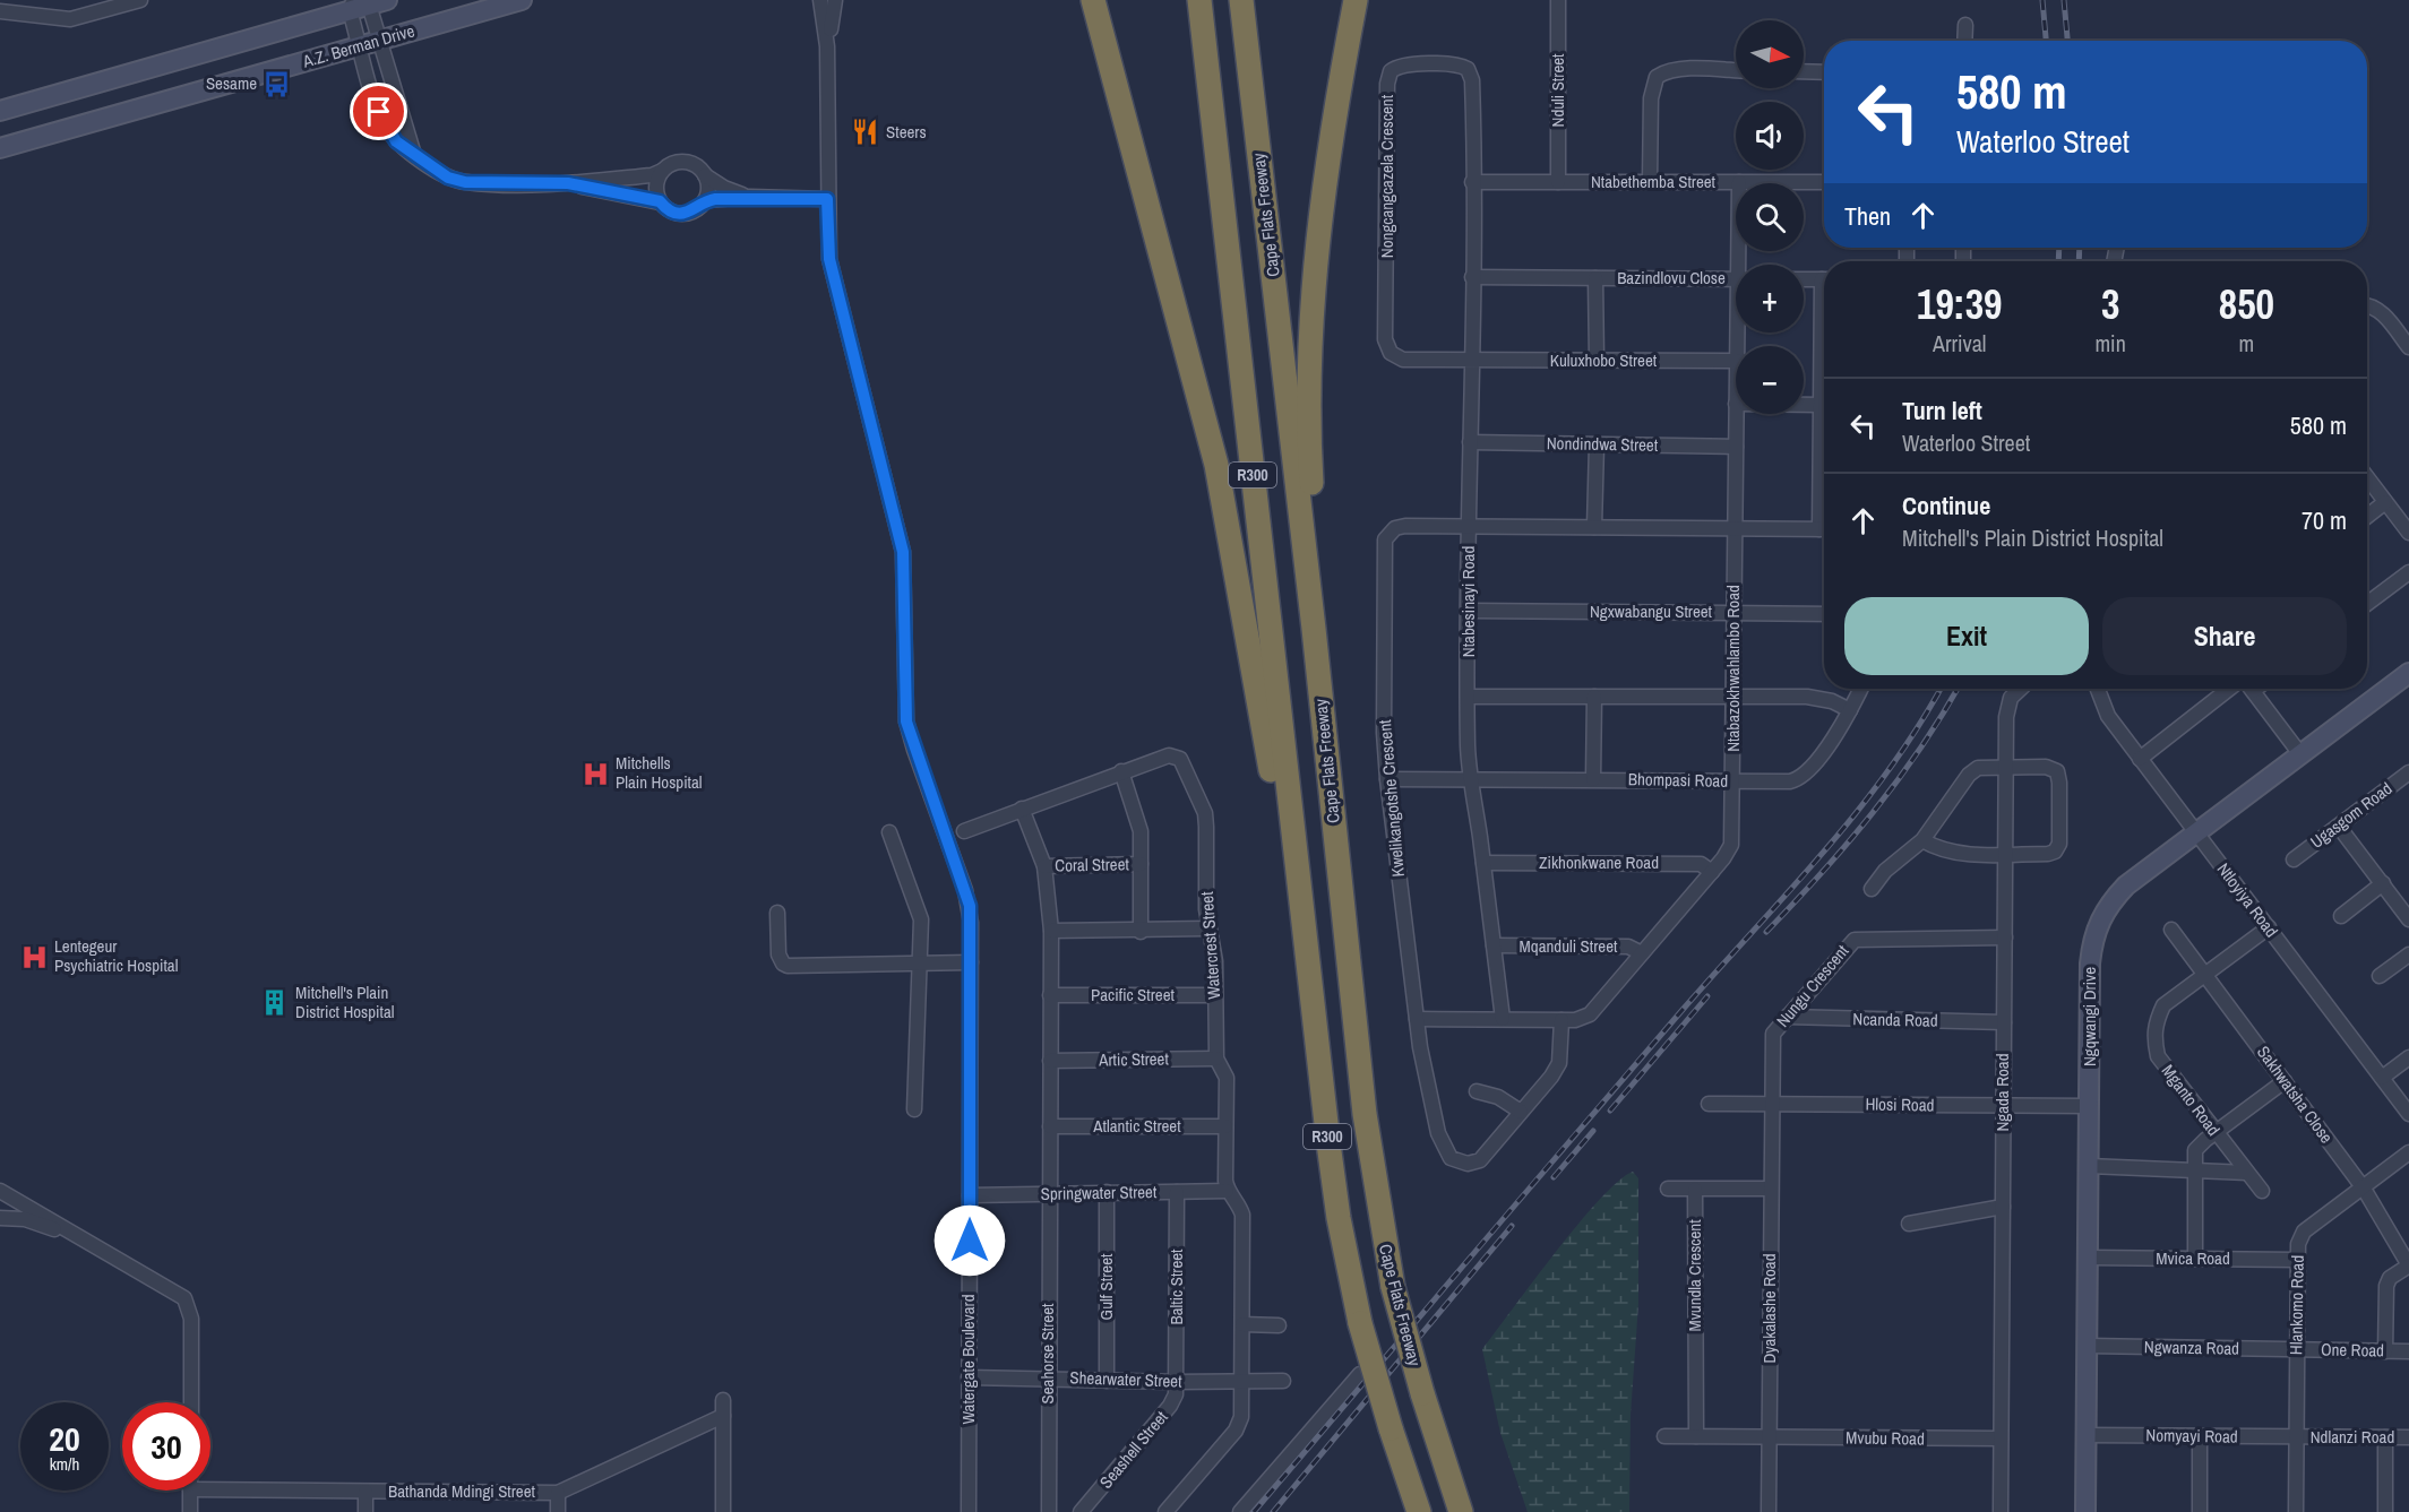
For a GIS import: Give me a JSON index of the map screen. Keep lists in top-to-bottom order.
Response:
{
  "streets": {
    "highway": ["Cape Flats Freeway", "R300"],
    "street": [
      "A.Z. Berman Drive",
      "Nduli Street",
      "Nongcangcazela Crescent",
      "Ntabethemba Street",
      "Bazindlovu Close",
      "Kuluxhobo Street",
      "Nondindwa Street",
      "Ntabesinayi Road",
      "Ngxwabangu Street",
      "Ntabazokhwahlambo Road",
      "Bhompasi Road",
      "Kwelikangotshe Crescent",
      "Ugasgom Road",
      "Zikhonkwane Road",
      "Coral Street",
      "Ntloyiya Road",
      "Watercrest Street",
      "Mqanduli Street",
      "Nungu Crescent",
      "Pacific Street",
      "Ngqwangi Drive",
      "Ncanda Road",
      "Artic Street",
      "Ngada Road",
      "Sakhwatsha Close",
      "Mganto Road",
      "Hlosi Road",
      "Atlantic Street",
      "Springwater Street",
      "Mvica Road",
      "Mvundla Crescent",
      "Gulf Street",
      "Baltic Street",
      "Hlankomo Road",
      "Dyakalashe Road",
      "Ngwanza Road",
      "One Road",
      "Seahorse Street",
      "Watergate Boulevard",
      "Shearwater Street",
      "Nomyayi Road",
      "Ndlanzi Road",
      "Mvubu Road",
      "Seashell Street",
      "Bathanda Mdingi Street"
    ]
  },
  "crossings": [
    ["Nduli Street", "Ntabethemba Street"],
    ["Nongcangcazela Crescent", "Ntabethemba Street"],
    ["Nongcangcazela Crescent", "Kuluxhobo Street"],
    ["Nongcangcazela Crescent", "Ntabesinayi Road"],
    ["Ntabethemba Street", "Ntabesinayi Road"],
    ["Ntabethemba Street", "Ntabazokhwahlambo Road"],
    ["Bazindlovu Close", "Kuluxhobo Street"],
    ["Bazindlovu Close", "Ntabesinayi Road"],
    ["Kuluxhobo Street", "Ntabesinayi Road"],
    ["Nondindwa Street", "Ntabesinayi Road"],
    ["Nondindwa Street", "Ntabazokhwahlambo Road"],
    ["Ntabesinayi Road", "Ngxwabangu Street"],
    ["Ntabesinayi Road", "Ntabazokhwahlambo Road"],
    ["Ntabesinayi Road", "Bhompasi Road"],
    ["Ntabesinayi Road", "Kwelikangotshe Crescent"],
    ["Ntabesinayi Road", "Zikhonkwane Road"],
    ["Ntabesinayi Road", "Mqanduli Street"],
    ["Ngxwabangu Street", "Ntabazokhwahlambo Road"],
    ["Ntabazokhwahlambo Road", "Bhompasi Road"],
    ["Ntabazokhwahlambo Road", "Zikhonkwane Road"],
    ["Ntabazokhwahlambo Road", "Mqanduli Street"],
    ["Bhompasi Road", "Kwelikangotshe Crescent"],
    ["Ntloyiya Road", "Ngqwangi Drive"],
    ["Ntloyiya Road", "Mganto Road"],
    ["Watercrest Street", "Pacific Street"],
    ["Watercrest Street", "Artic Street"],
    ["Watercrest Street", "Atlantic Street"],
    ["Watercrest Street", "Springwater Street"],
    ["Watercrest Street", "Shearwater Street"],
    ["Nungu Crescent", "Ncanda Road"],
    ["Nungu Crescent", "Ngada Road"],
    ["Nungu Crescent", "Hlosi Road"],
    ["Nungu Crescent", "Dyakalashe Road"],
    ["Ngqwangi Drive", "Hlosi Road"],
    ["Ngqwangi Drive", "Mvica Road"],
    ["Ngqwangi Drive", "Ngwanza Road"],
    ["Ngqwangi Drive", "Nomyayi Road"],
    ["Ncanda Road", "Ngada Road"],
    ["Ngada Road", "Hlosi Road"],
    ["Ngada Road", "Mvubu Road"],
    ["Sakhwatsha Close", "Mganto Road"],
    ["Sakhwatsha Close", "Hlankomo Road"],
    ["Hlosi Road", "Dyakalashe Road"],
    ["Springwater Street", "Gulf Street"],
    ["Springwater Street", "Baltic Street"],
    ["Springwater Street", "Seahorse Street"],
    ["Springwater Street", "Watergate Boulevard"],
    ["Mvica Road", "Hlankomo Road"],
    ["Gulf Street", "Shearwater Street"],
    ["Baltic Street", "Shearwater Street"],
    ["Baltic Street", "Seashell Street"],
    ["Hlankomo Road", "Ngwanza Road"],
    ["Hlankomo Road", "One Road"],
    ["Hlankomo Road", "Nomyayi Road"],
    ["Hlankomo Road", "Ndlanzi Road"],
    ["Dyakalashe Road", "Mvubu Road"],
    ["Ngwanza Road", "One Road"],
    ["Seahorse Street", "Shearwater Street"],
    ["Watergate Boulevard", "Shearwater Street"],
    ["Shearwater Street", "Seashell Street"],
    ["Nomyayi Road", "Ndlanzi Road"]
  ],
  "places": {
    "bus stop": ["Sesame"],
    "restaurant": ["Steers"],
    "hospital": ["Mitchells Plain Hospital", "Lentegeur Psychiatric Hospital"],
    "building": ["Mitchell's Plain District Hospital"]
  },
  "north": "right",
  "page": {
    "map_buttons": ["+", "−"],
    "turn": ["580 m", "Waterloo Street"],
    "then": "Then",
    "eta": [
      "19:39",
      "Arrival",
      "3",
      "min",
      "850",
      "m"
    ],
    "list": [
      {
        "name": "Turn left",
        "note": "Waterloo Street",
        "value": "580 m"
      },
      {
        "name": "Continue",
        "note": "Mitchell's Plain District Hospital",
        "value": "70 m"
      }
    ],
    "buttons": ["Exit", "Share"],
    "speed": "20 km/h",
    "limit": "30"
  }
}
